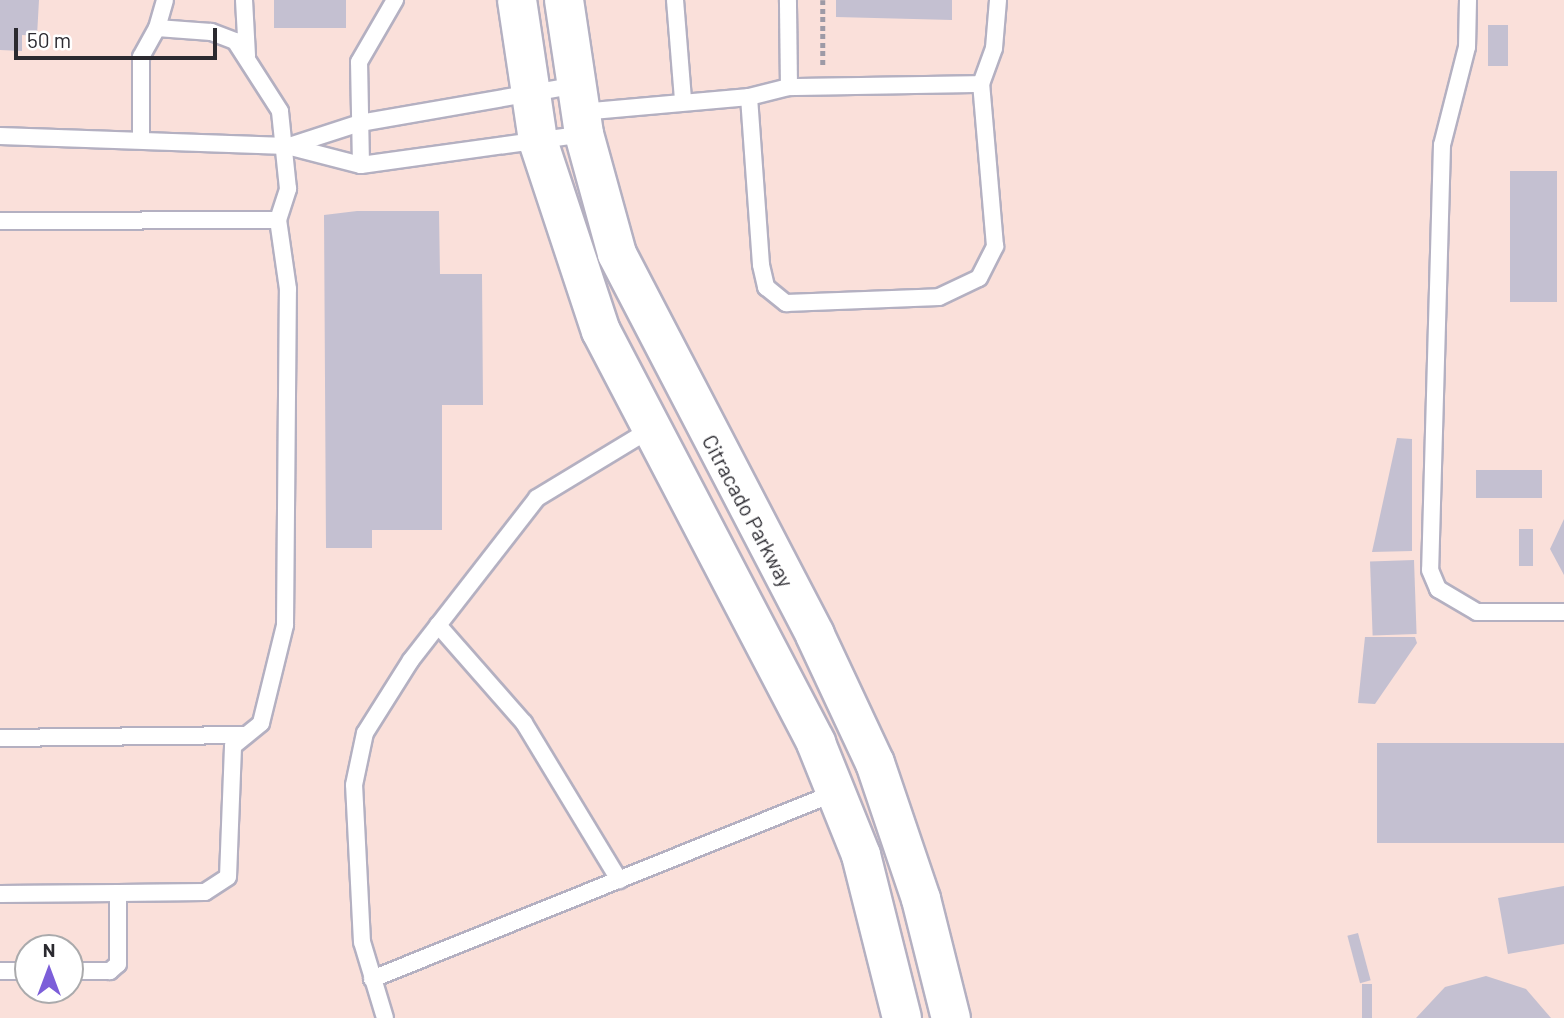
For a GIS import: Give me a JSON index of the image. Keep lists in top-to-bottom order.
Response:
{
  "streets": {
    "main road": ["Citracado Parkway"]
  },
  "scale_bar": "50 m",
  "north": "top"
}
